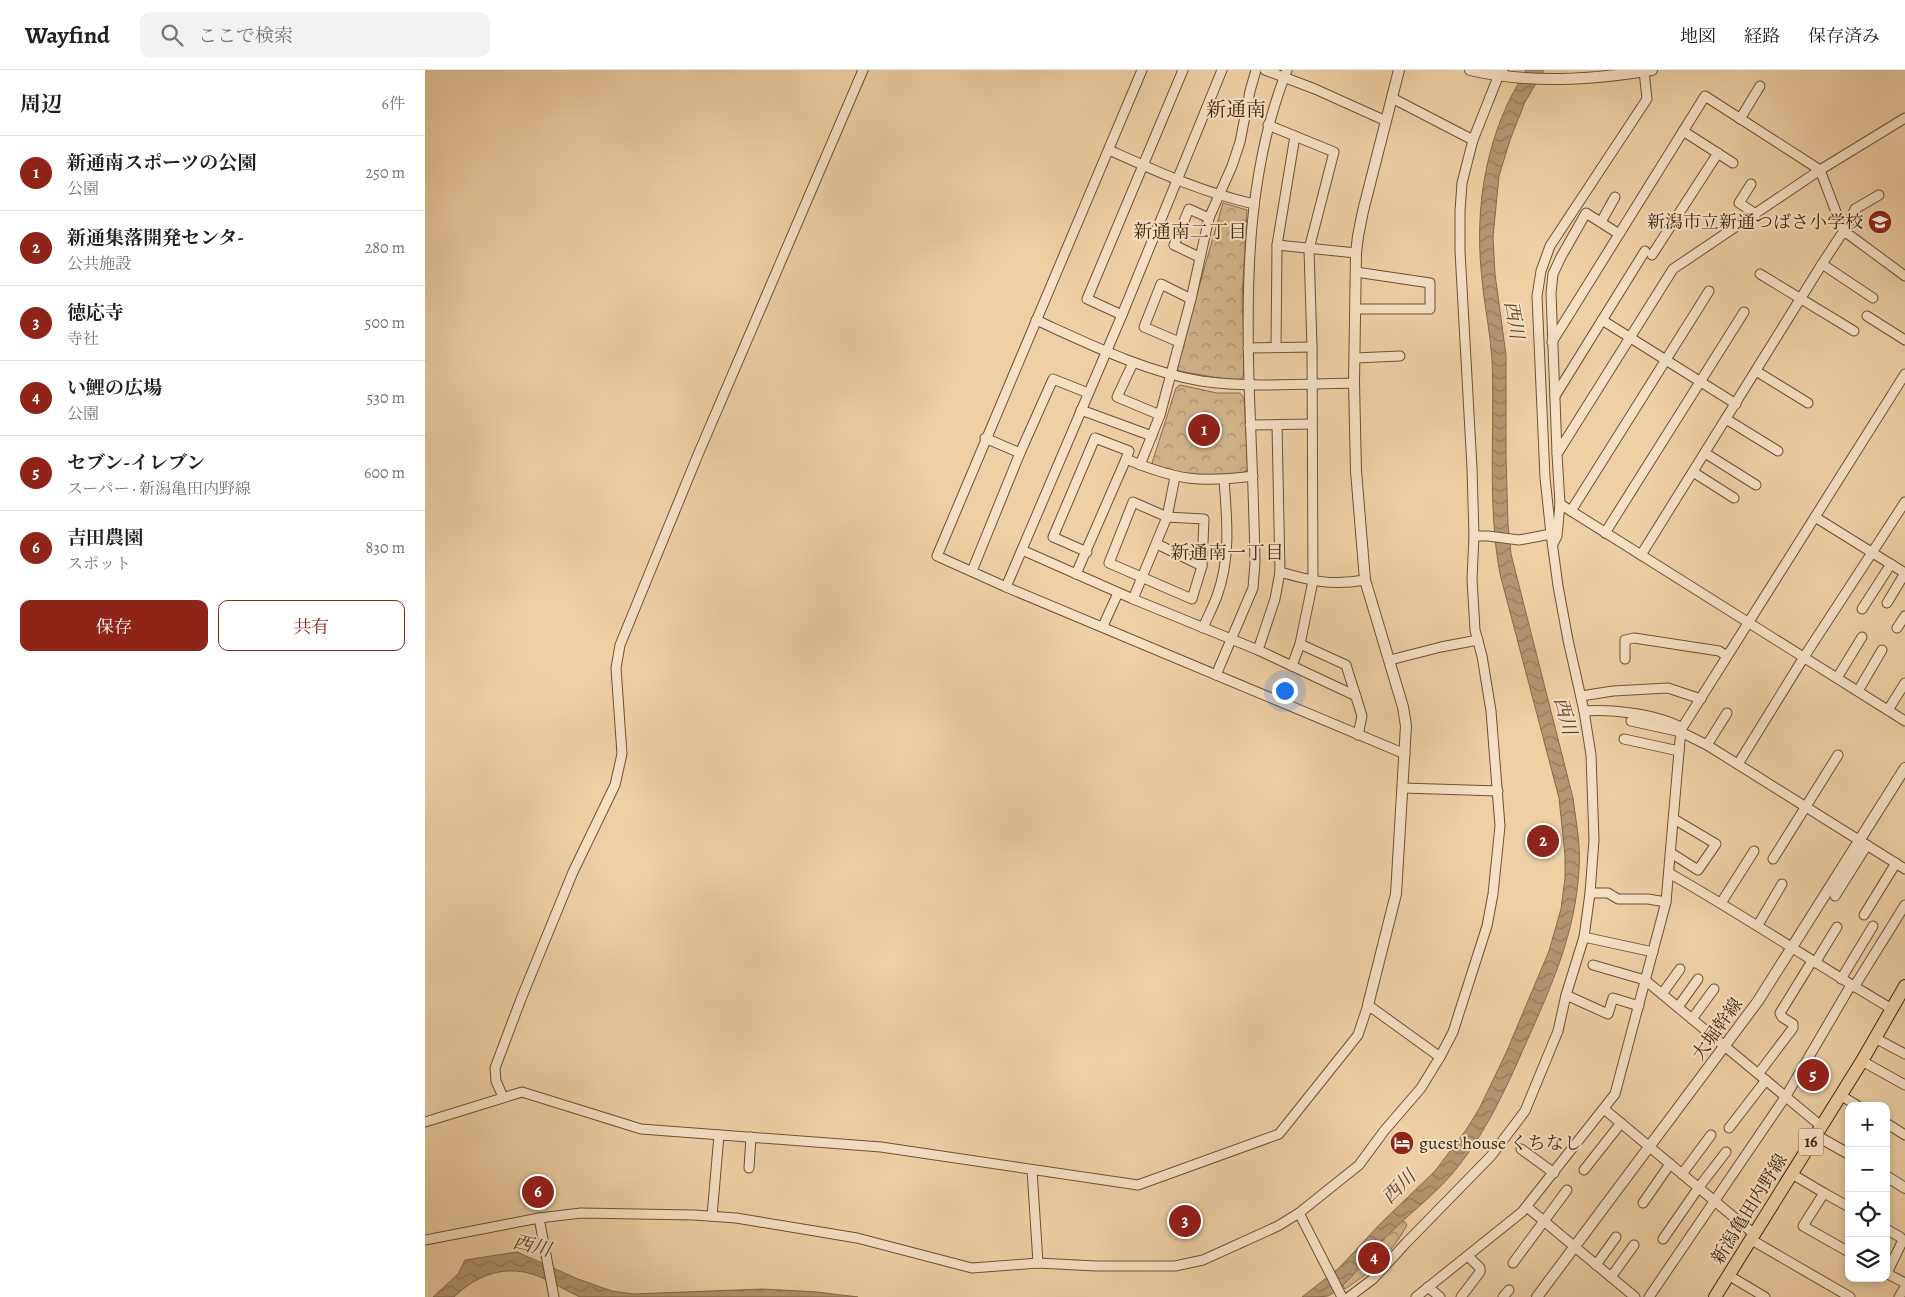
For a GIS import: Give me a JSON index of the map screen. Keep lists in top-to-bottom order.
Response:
{
  "streets": {
    "main road": ["16", "新潟亀田内野線"],
    "street": ["大堀幹線"]
  },
  "districts": ["新通南", "新通南二丁目", "新通南一丁目"],
  "water": ["西川"],
  "places": {
    "school or university": ["新潟市立新通つばさ小学校"],
    "hotel": ["guest house くちなし"]
  },
  "page": {
    "header": "Wayfind",
    "search": "ここで検索",
    "nav": ["地図", "経路", "保存済み"],
    "heading": ["周辺", "6件"],
    "list": [
      {
        "mark": "1",
        "name": "新通南スポーツの公園",
        "note": "公園",
        "value": "250 m"
      },
      {
        "mark": "2",
        "name": "新通集落開発センタ-",
        "note": "公共施設",
        "value": "280 m"
      },
      {
        "mark": "3",
        "name": "徳応寺",
        "note": "寺社",
        "value": "500 m"
      },
      {
        "mark": "4",
        "name": "い鯉の広場",
        "note": "公園",
        "value": "530 m"
      },
      {
        "mark": "5",
        "name": "セブン-イレブン",
        "note": "スーパー · 新潟亀田内野線",
        "value": "600 m"
      },
      {
        "mark": "6",
        "name": "吉田農園",
        "note": "スポット",
        "value": "830 m"
      }
    ],
    "pins": [
      "1",
      "2",
      "5",
      "6",
      "3",
      "4"
    ],
    "buttons": ["保存", "共有"],
    "map_buttons": ["+", "−"]
  }
}
